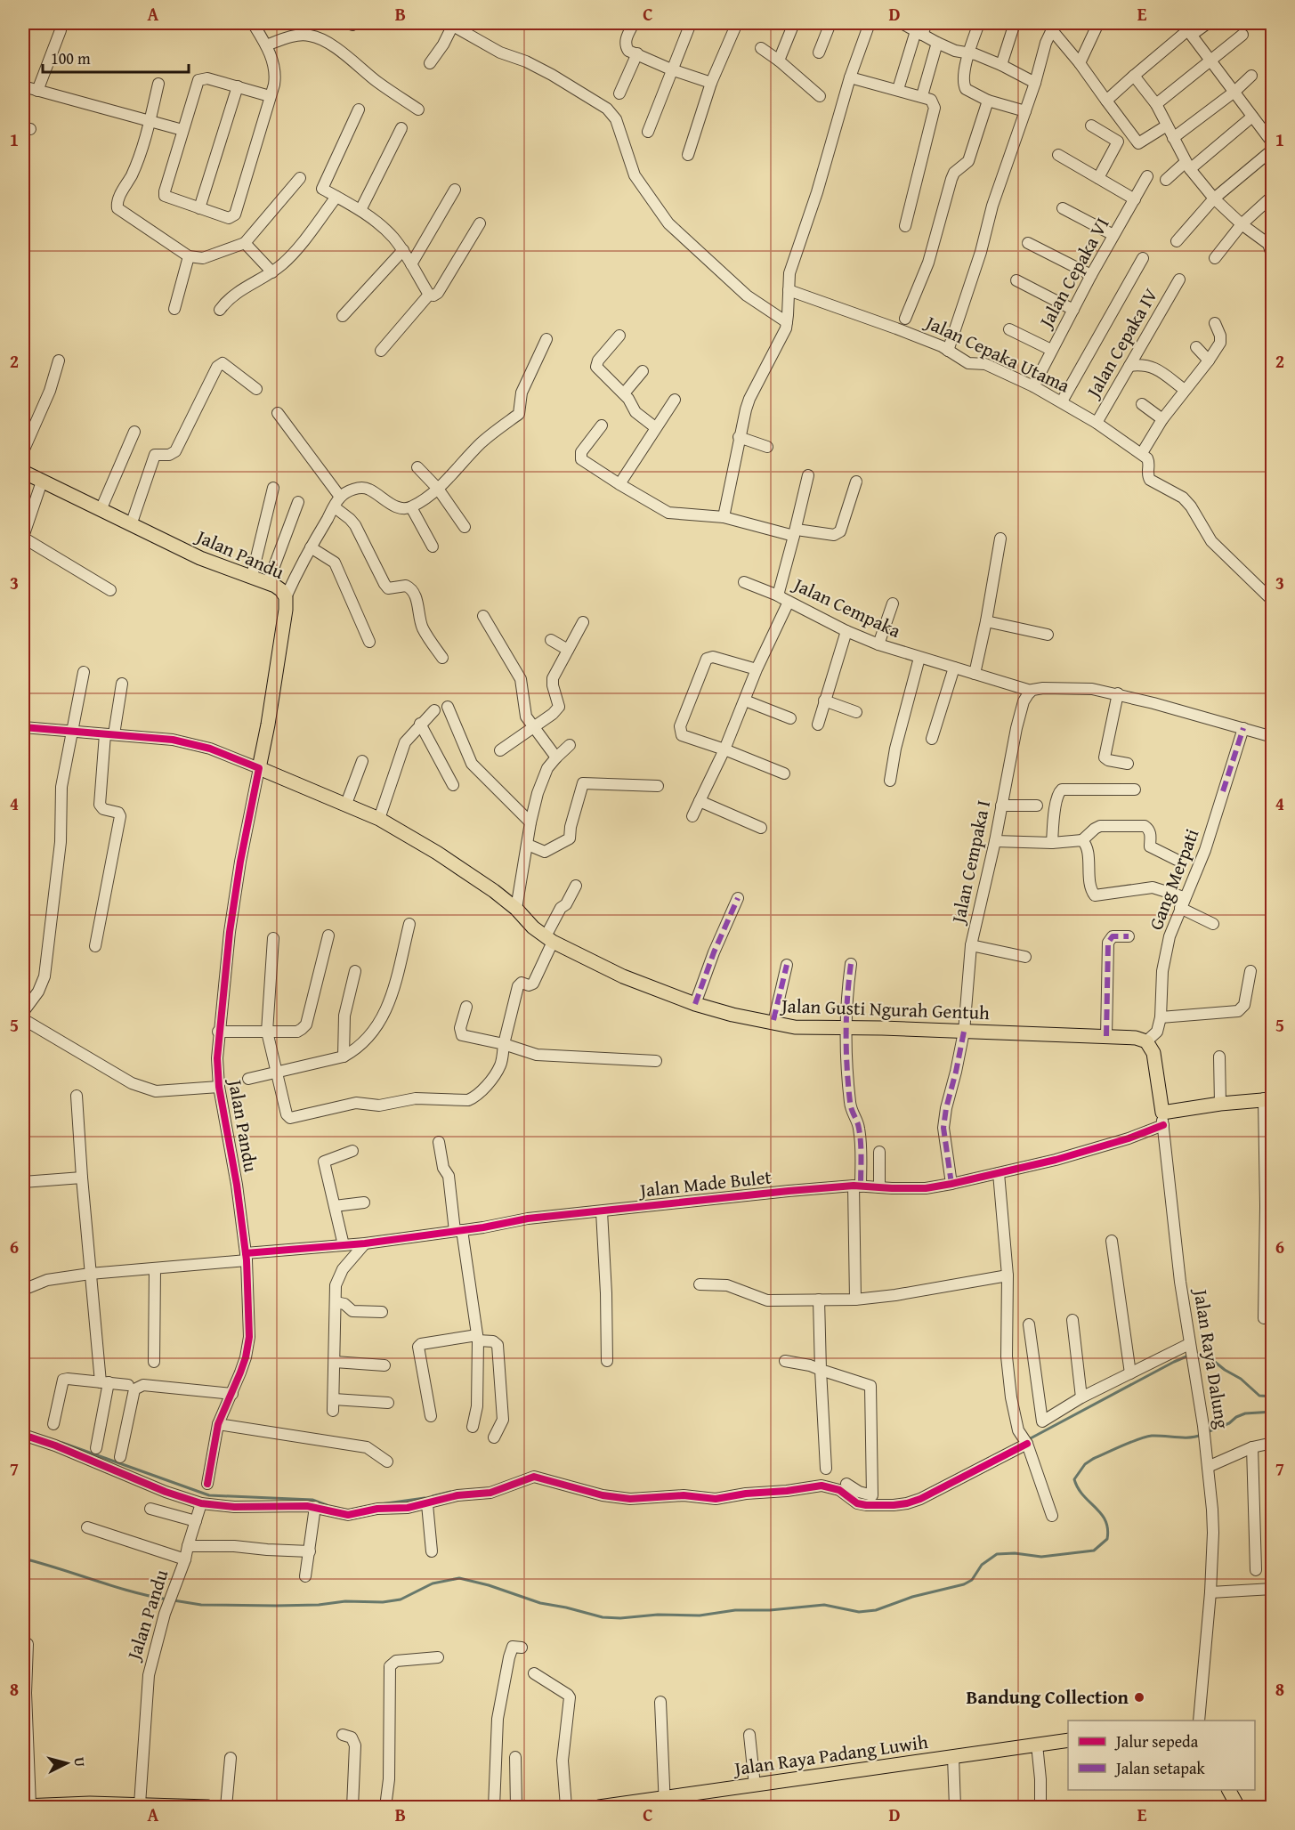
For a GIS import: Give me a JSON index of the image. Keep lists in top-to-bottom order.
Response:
{
  "streets": {
    "main road": ["Jalan Pandu", "Jalan Gusti Ngurah Gentuh", "Jalan Raya Padang Luwih"],
    "street": [
      "Jalan Cepaka VI",
      "Jalan Cepaka IV",
      "Jalan Cepaka Utama",
      "Jalan Cempaka",
      "Jalan Cempaka I",
      "Gang Merpati",
      "Jalan Made Bulet",
      "Jalan Raya Dalung"
    ]
  },
  "crossings": [
    ["Jalan Cepaka VI", "Jalan Cepaka Utama"],
    ["Jalan Cepaka IV", "Jalan Cepaka Utama"],
    ["Jalan Pandu", "Jalan Gusti Ngurah Gentuh"],
    ["Jalan Pandu", "Jalan Made Bulet"],
    ["Jalan Cempaka", "Jalan Cempaka I"],
    ["Jalan Cempaka", "Gang Merpati"],
    ["Jalan Cempaka I", "Jalan Gusti Ngurah Gentuh"],
    ["Jalan Cempaka I", "Jalan Made Bulet"],
    ["Gang Merpati", "Jalan Gusti Ngurah Gentuh"],
    ["Jalan Made Bulet", "Jalan Raya Dalung"]
  ],
  "places": ["Bandung Collection"],
  "legend": ["Jalur sepeda", "Jalan setapak"],
  "scale_bar": "100 m",
  "north": "right",
  "grid": {
    "columns": [
      "A",
      "B",
      "C",
      "D",
      "E"
    ],
    "rows": [
      "1",
      "2",
      "3",
      "4",
      "5",
      "6",
      "7",
      "8"
    ]
  }
}
